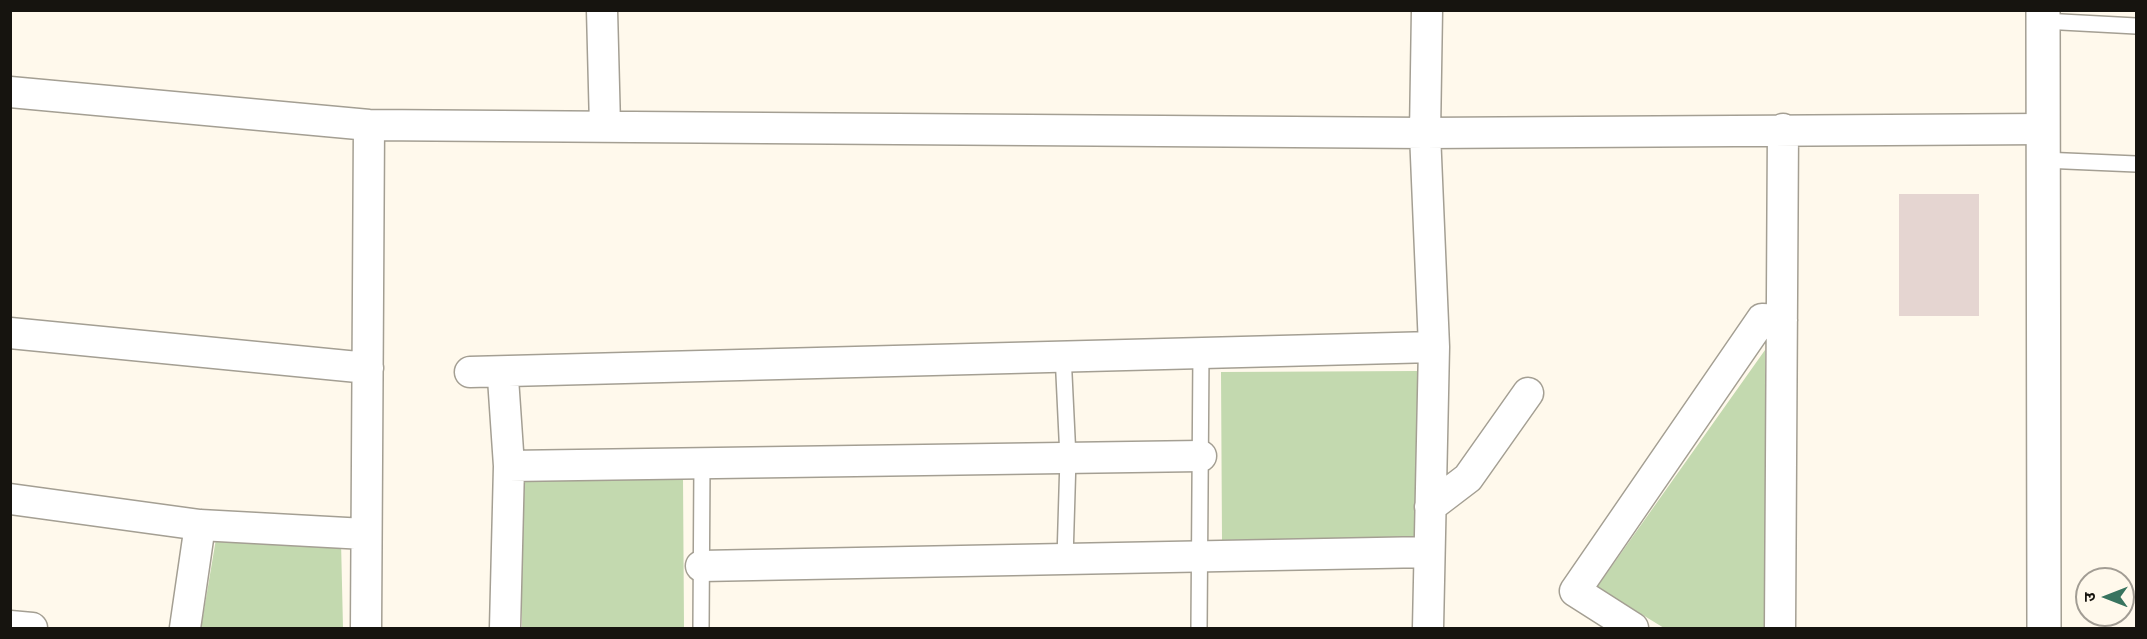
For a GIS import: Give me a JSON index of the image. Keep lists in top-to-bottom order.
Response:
{
  "north": "left"
}
